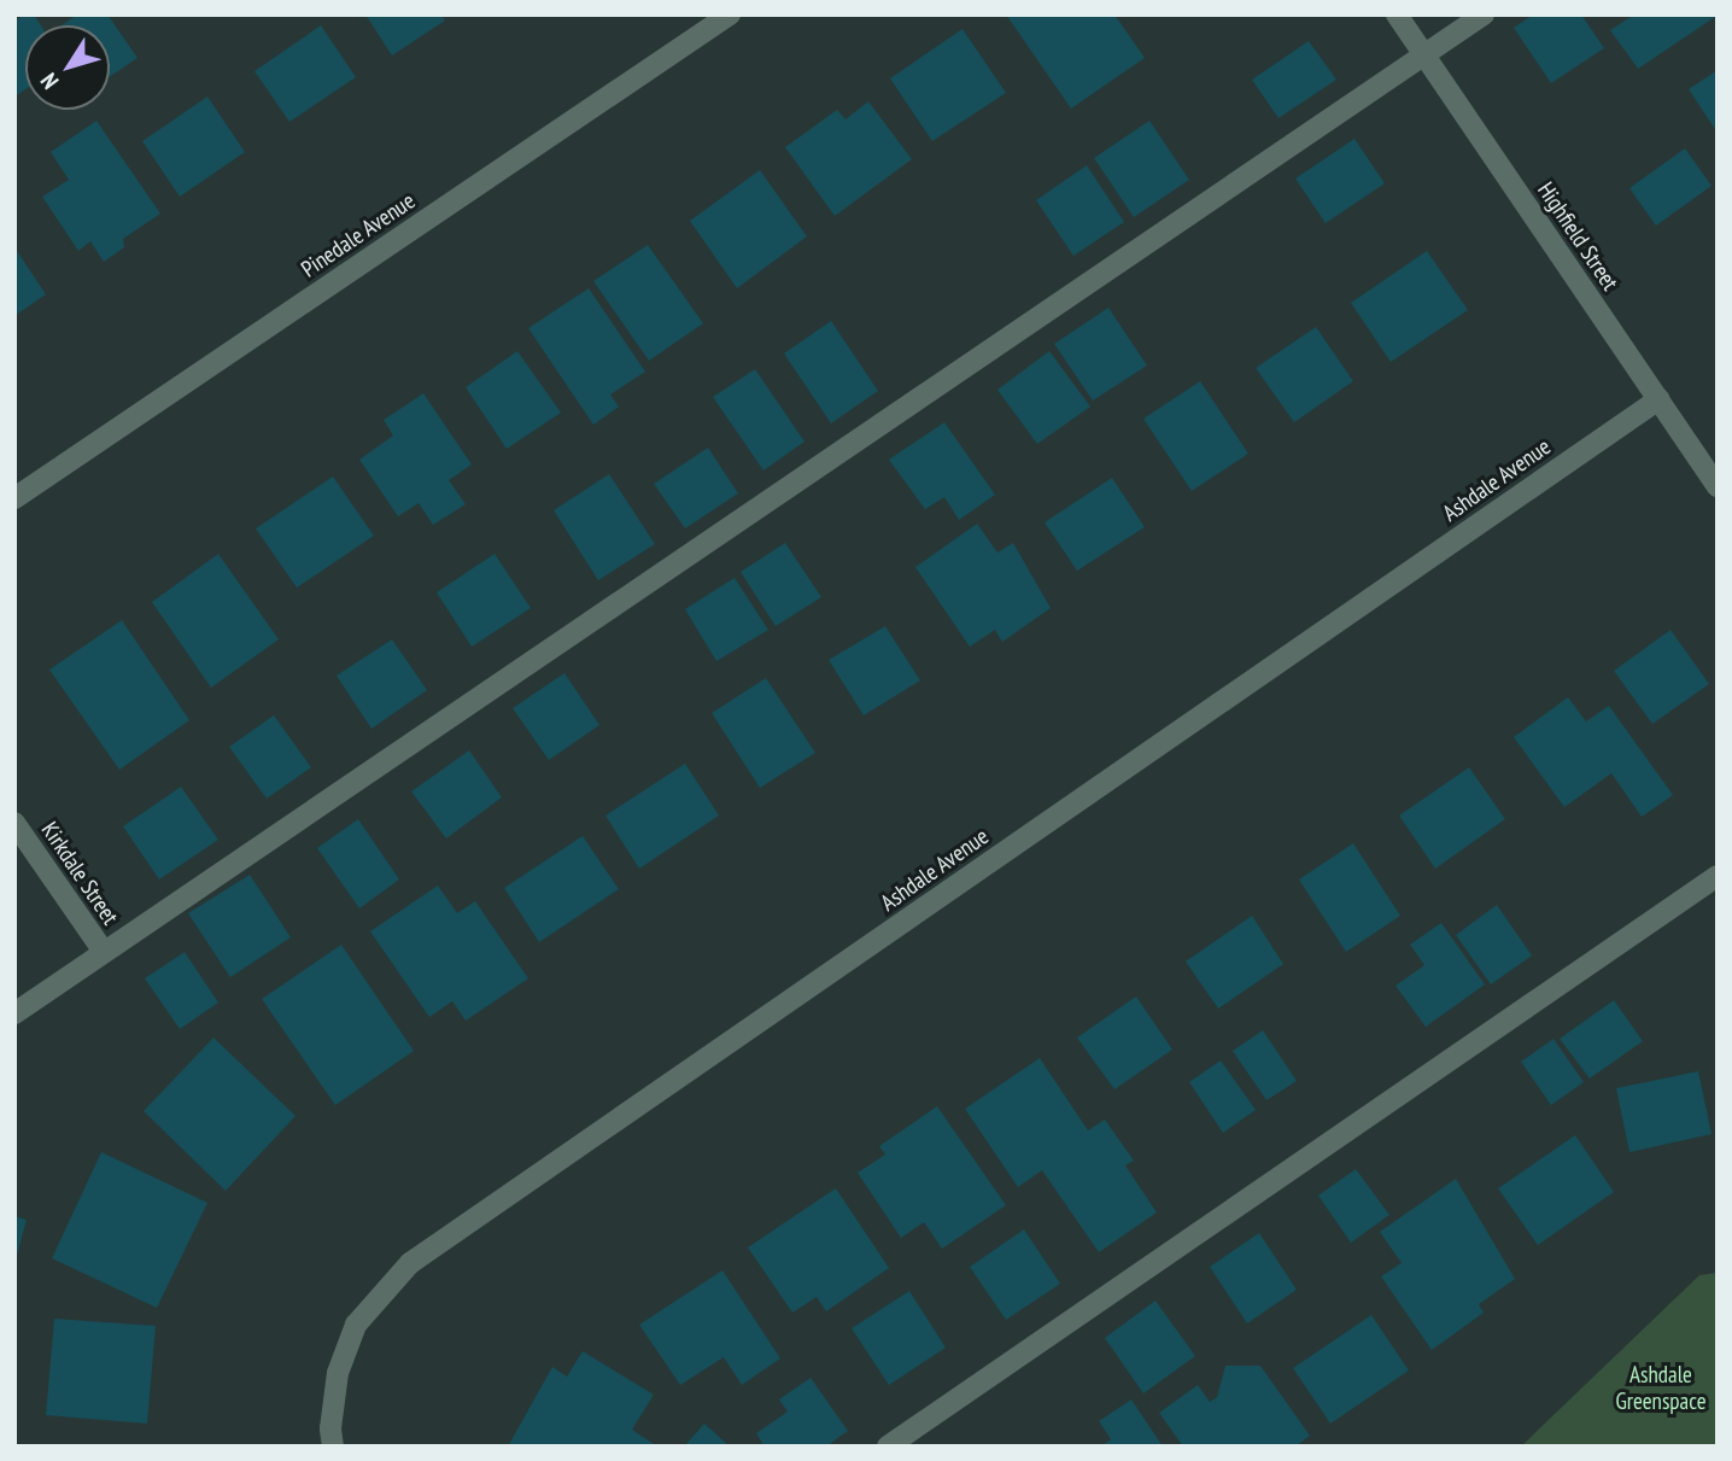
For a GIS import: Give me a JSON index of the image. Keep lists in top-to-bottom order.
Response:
{
  "streets": {
    "street": [
      "Pinedale Avenue",
      "Highfield Street",
      "Ashdale Avenue",
      "Kirkdale Street"
    ]
  },
  "crossings": [
    ["Highfield Street", "Ashdale Avenue"]
  ],
  "parks": ["Ashdale Greenspace"],
  "north": "bottom left"
}
